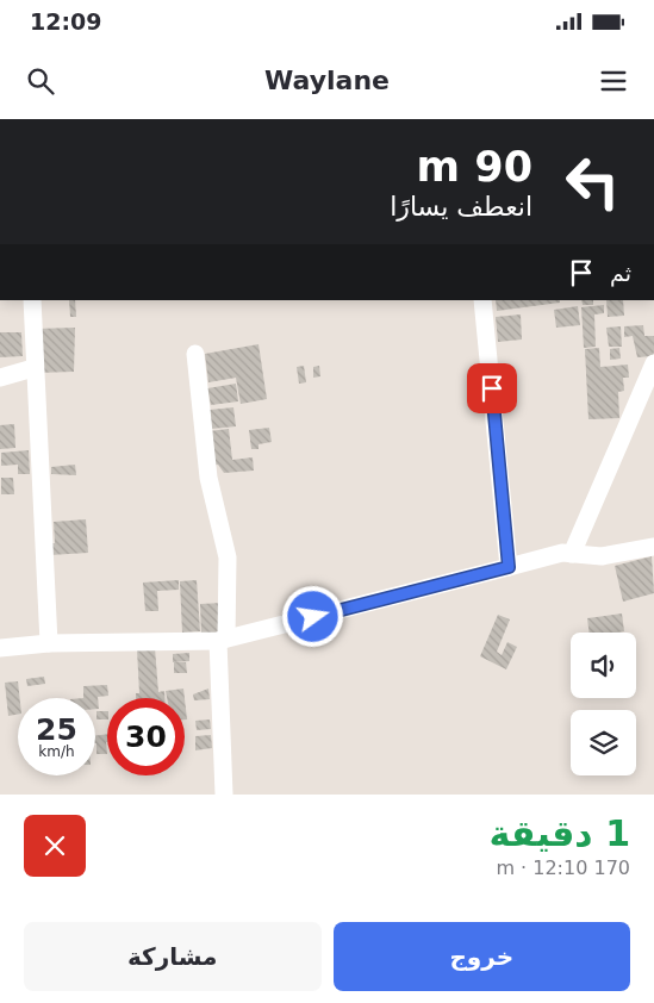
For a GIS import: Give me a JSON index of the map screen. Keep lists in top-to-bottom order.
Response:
{
  "page": {
    "status": "12:09",
    "header": "Waylane",
    "turn": ["90 m", "انعطف يسارًا"],
    "then": "ثم",
    "speed": "25 km/h",
    "limit": "30",
    "heading": ["1 دقيقة", "170 m · 12:10"],
    "buttons": ["خروج", "مشاركة"]
  }
}
